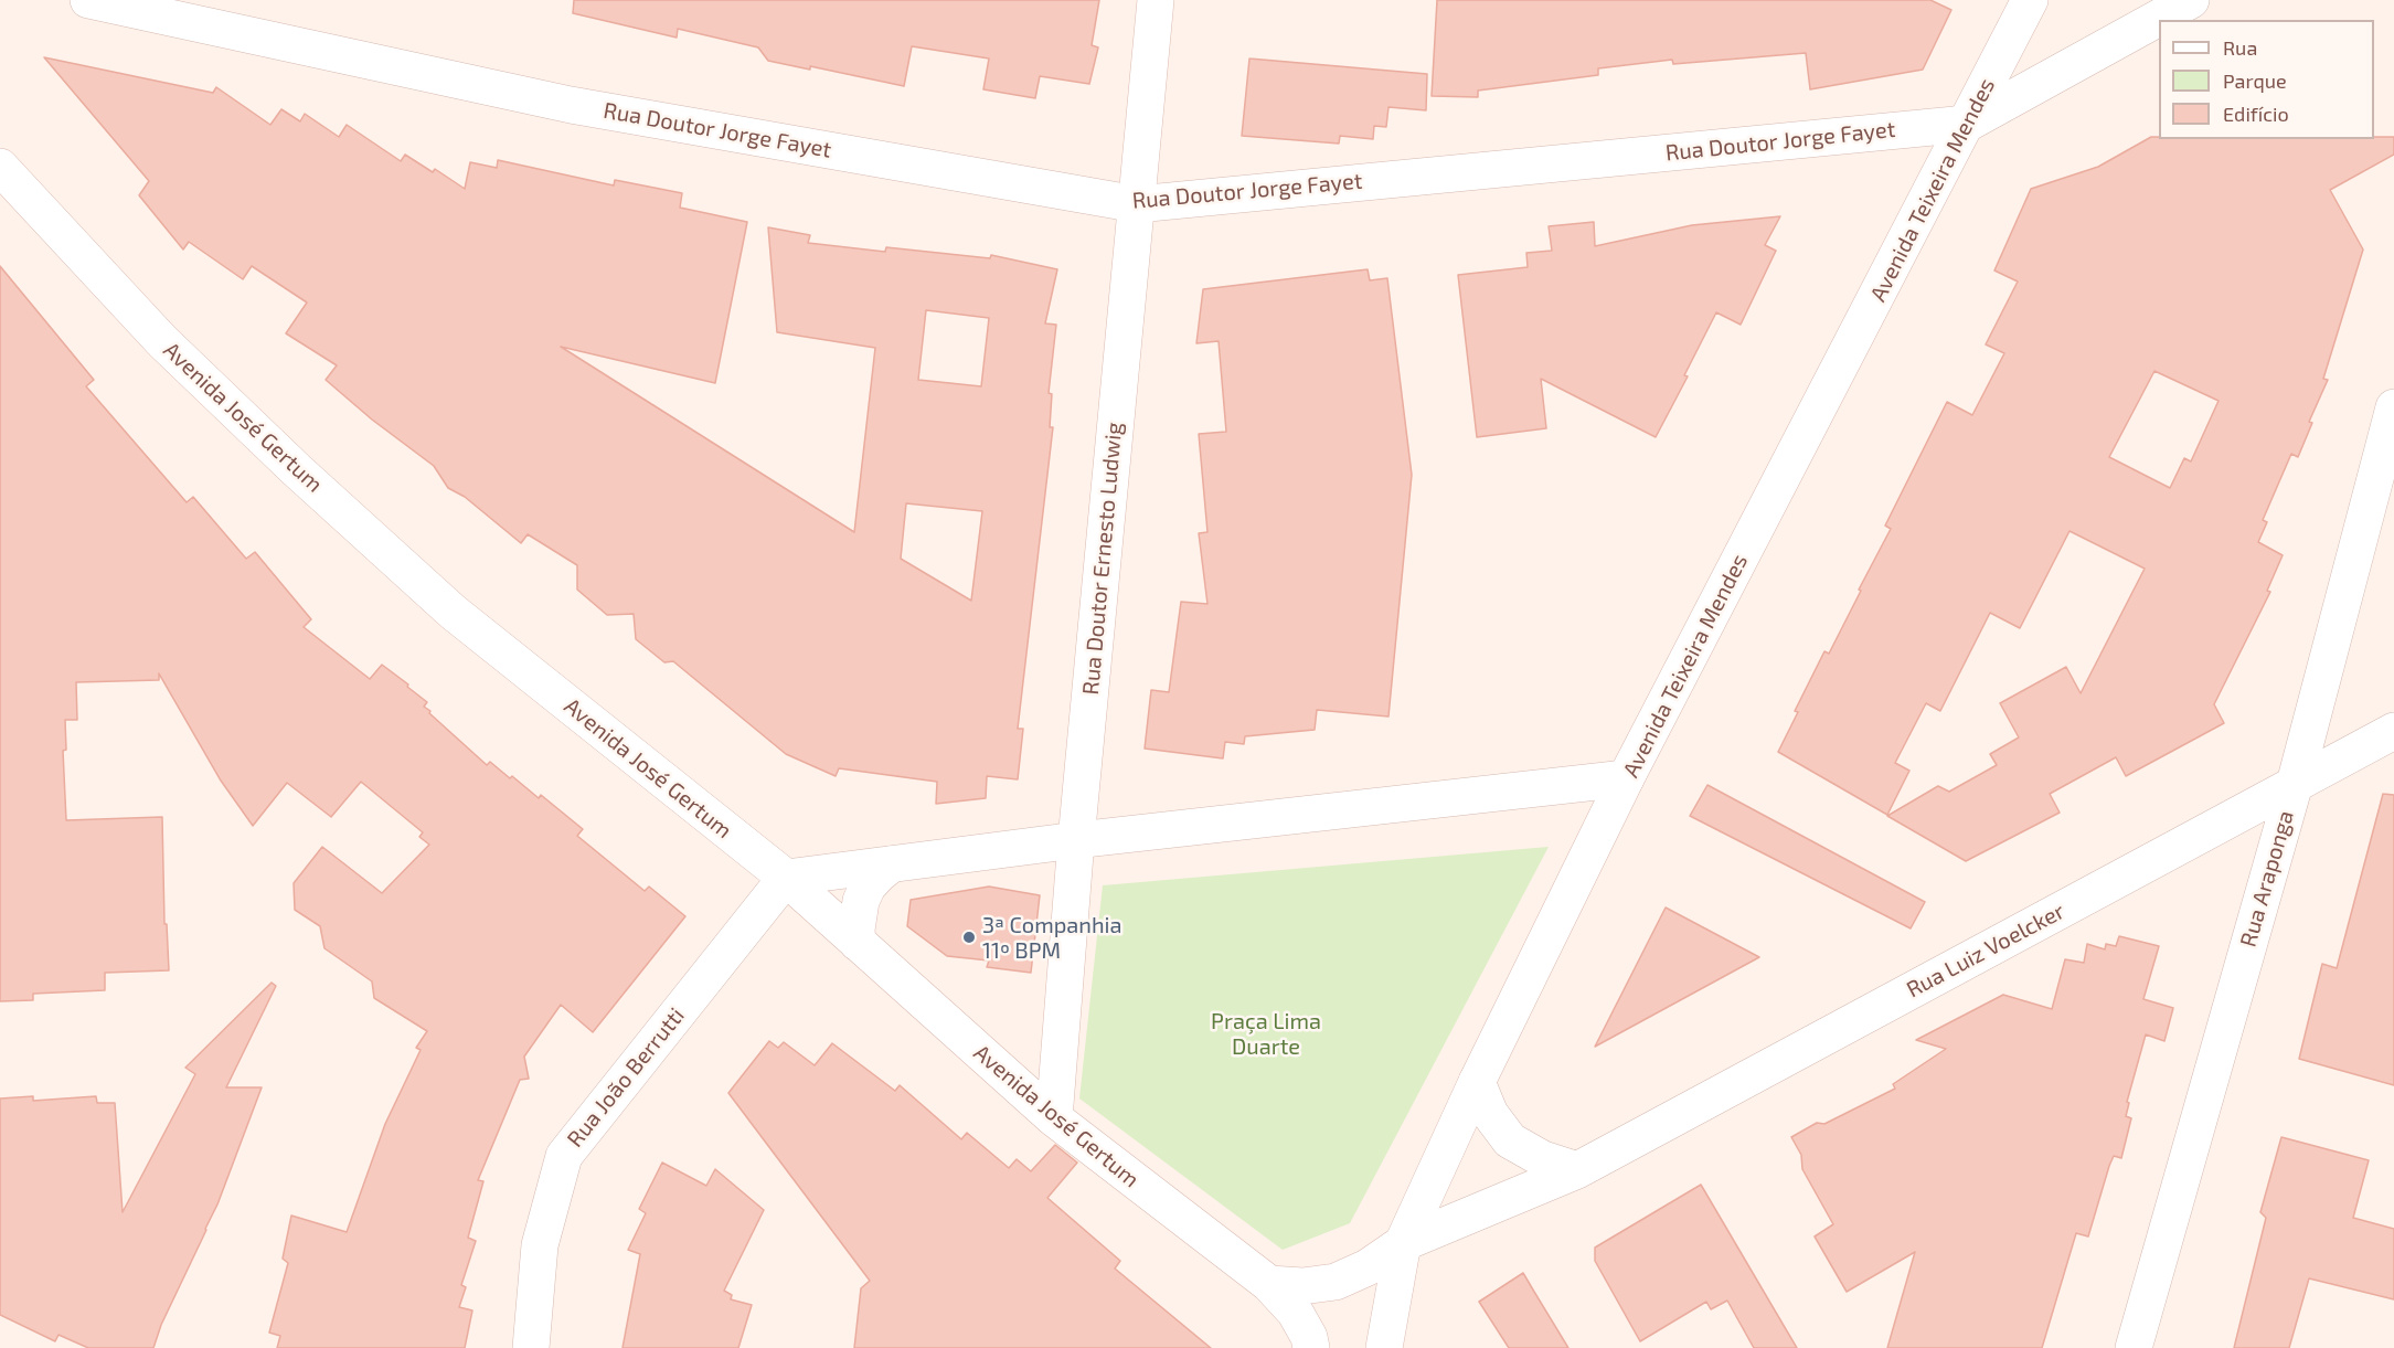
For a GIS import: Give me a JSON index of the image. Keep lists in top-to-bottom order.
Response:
{
  "streets": {
    "street": [
      "Rua Doutor Jorge Fayet",
      "Avenida Teixeira Mendes",
      "Avenida José Gertum",
      "Rua Doutor Ernesto Ludwig",
      "Rua Araponga",
      "Rua Luiz Voelcker",
      "Rua João Berrutti"
    ]
  },
  "crossings": [
    ["Rua Doutor Jorge Fayet", "Avenida Teixeira Mendes"],
    ["Rua Doutor Jorge Fayet", "Rua Doutor Ernesto Ludwig"],
    ["Avenida Teixeira Mendes", "Rua Luiz Voelcker"],
    ["Avenida José Gertum", "Rua Doutor Ernesto Ludwig"],
    ["Avenida José Gertum", "Rua Luiz Voelcker"],
    ["Avenida José Gertum", "Rua João Berrutti"],
    ["Rua Araponga", "Rua Luiz Voelcker"]
  ],
  "parks": ["Praça Lima Duarte"],
  "places": ["3ª Companhia 11º BPM"],
  "legend": ["Rua", "Parque", "Edifício"]
}
